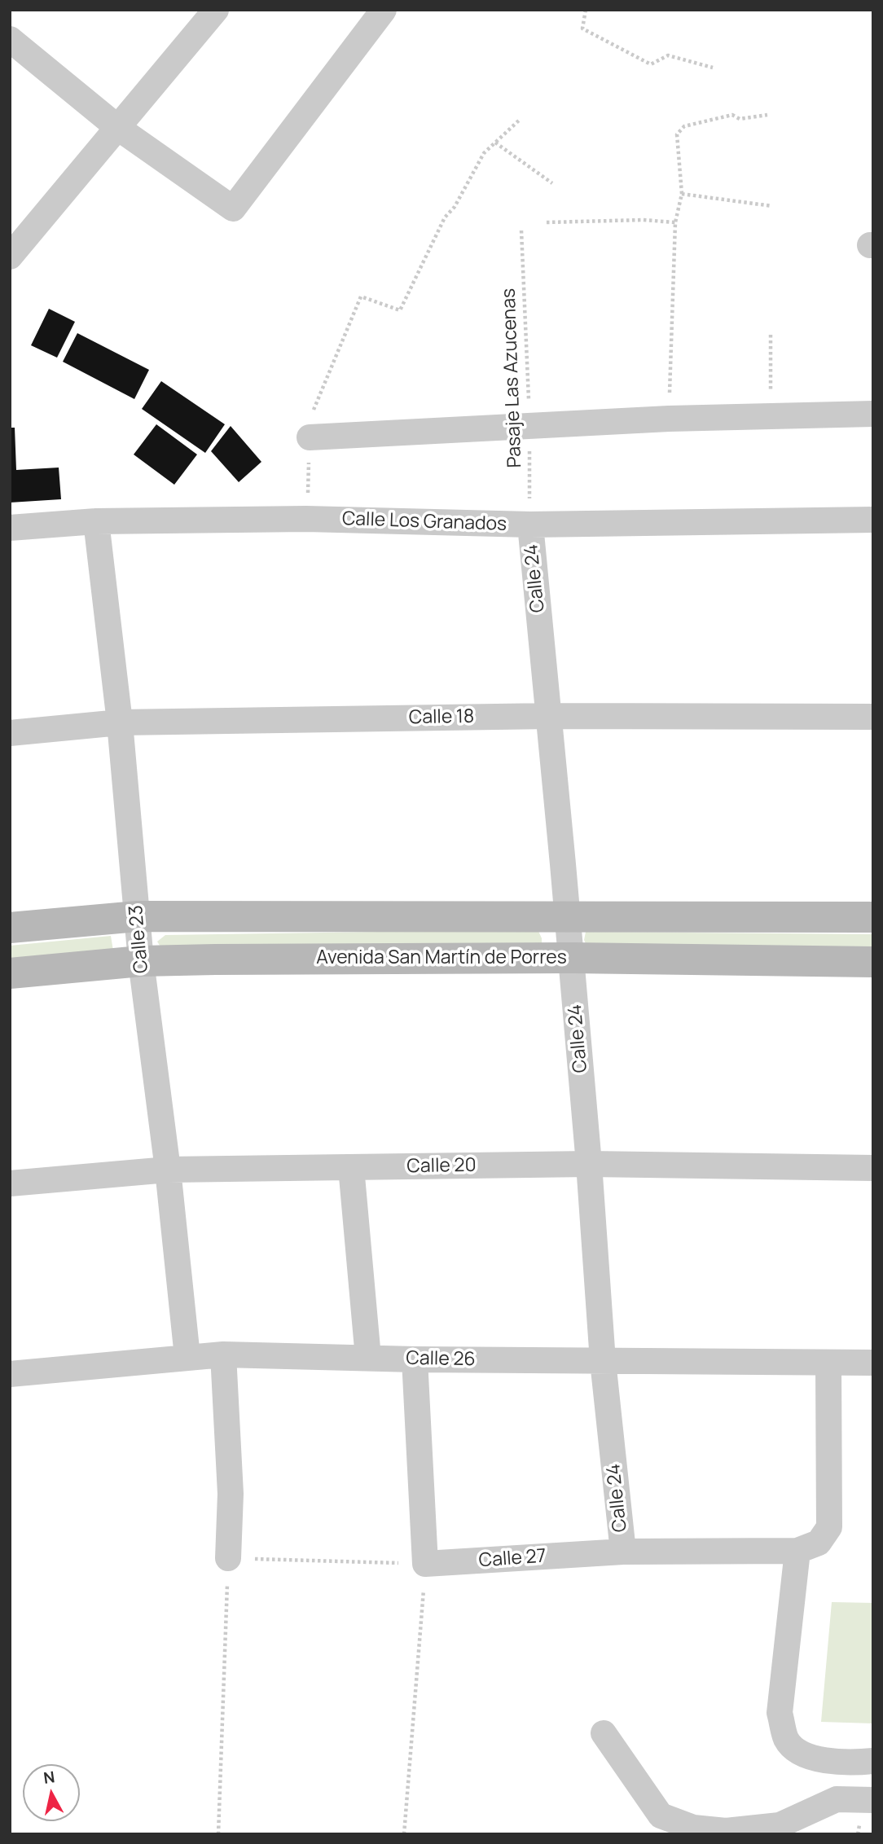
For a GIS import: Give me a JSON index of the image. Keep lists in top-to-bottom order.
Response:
{
  "streets": {
    "main road": ["Avenida San Martín de Porres"],
    "street": [
      "Calle Los Granados",
      "Calle 24",
      "Calle 18",
      "Calle 23",
      "Calle 20",
      "Calle 26",
      "Calle 27"
    ],
    "path": ["Pasaje Las Azucenas"]
  },
  "crossings": [
    ["Pasaje Las Azucenas", "Calle Los Granados"],
    ["Pasaje Las Azucenas", "Calle 24"],
    ["Calle Los Granados", "Calle 24"],
    ["Calle Los Granados", "Calle 23"],
    ["Calle 24", "Calle 18"],
    ["Calle 24", "Avenida San Martín de Porres"],
    ["Calle 24", "Calle 20"],
    ["Calle 24", "Calle 26"],
    ["Calle 24", "Calle 27"],
    ["Calle 18", "Calle 23"],
    ["Calle 23", "Avenida San Martín de Porres"],
    ["Calle 23", "Calle 20"],
    ["Calle 23", "Calle 26"]
  ],
  "north": "top"
}
